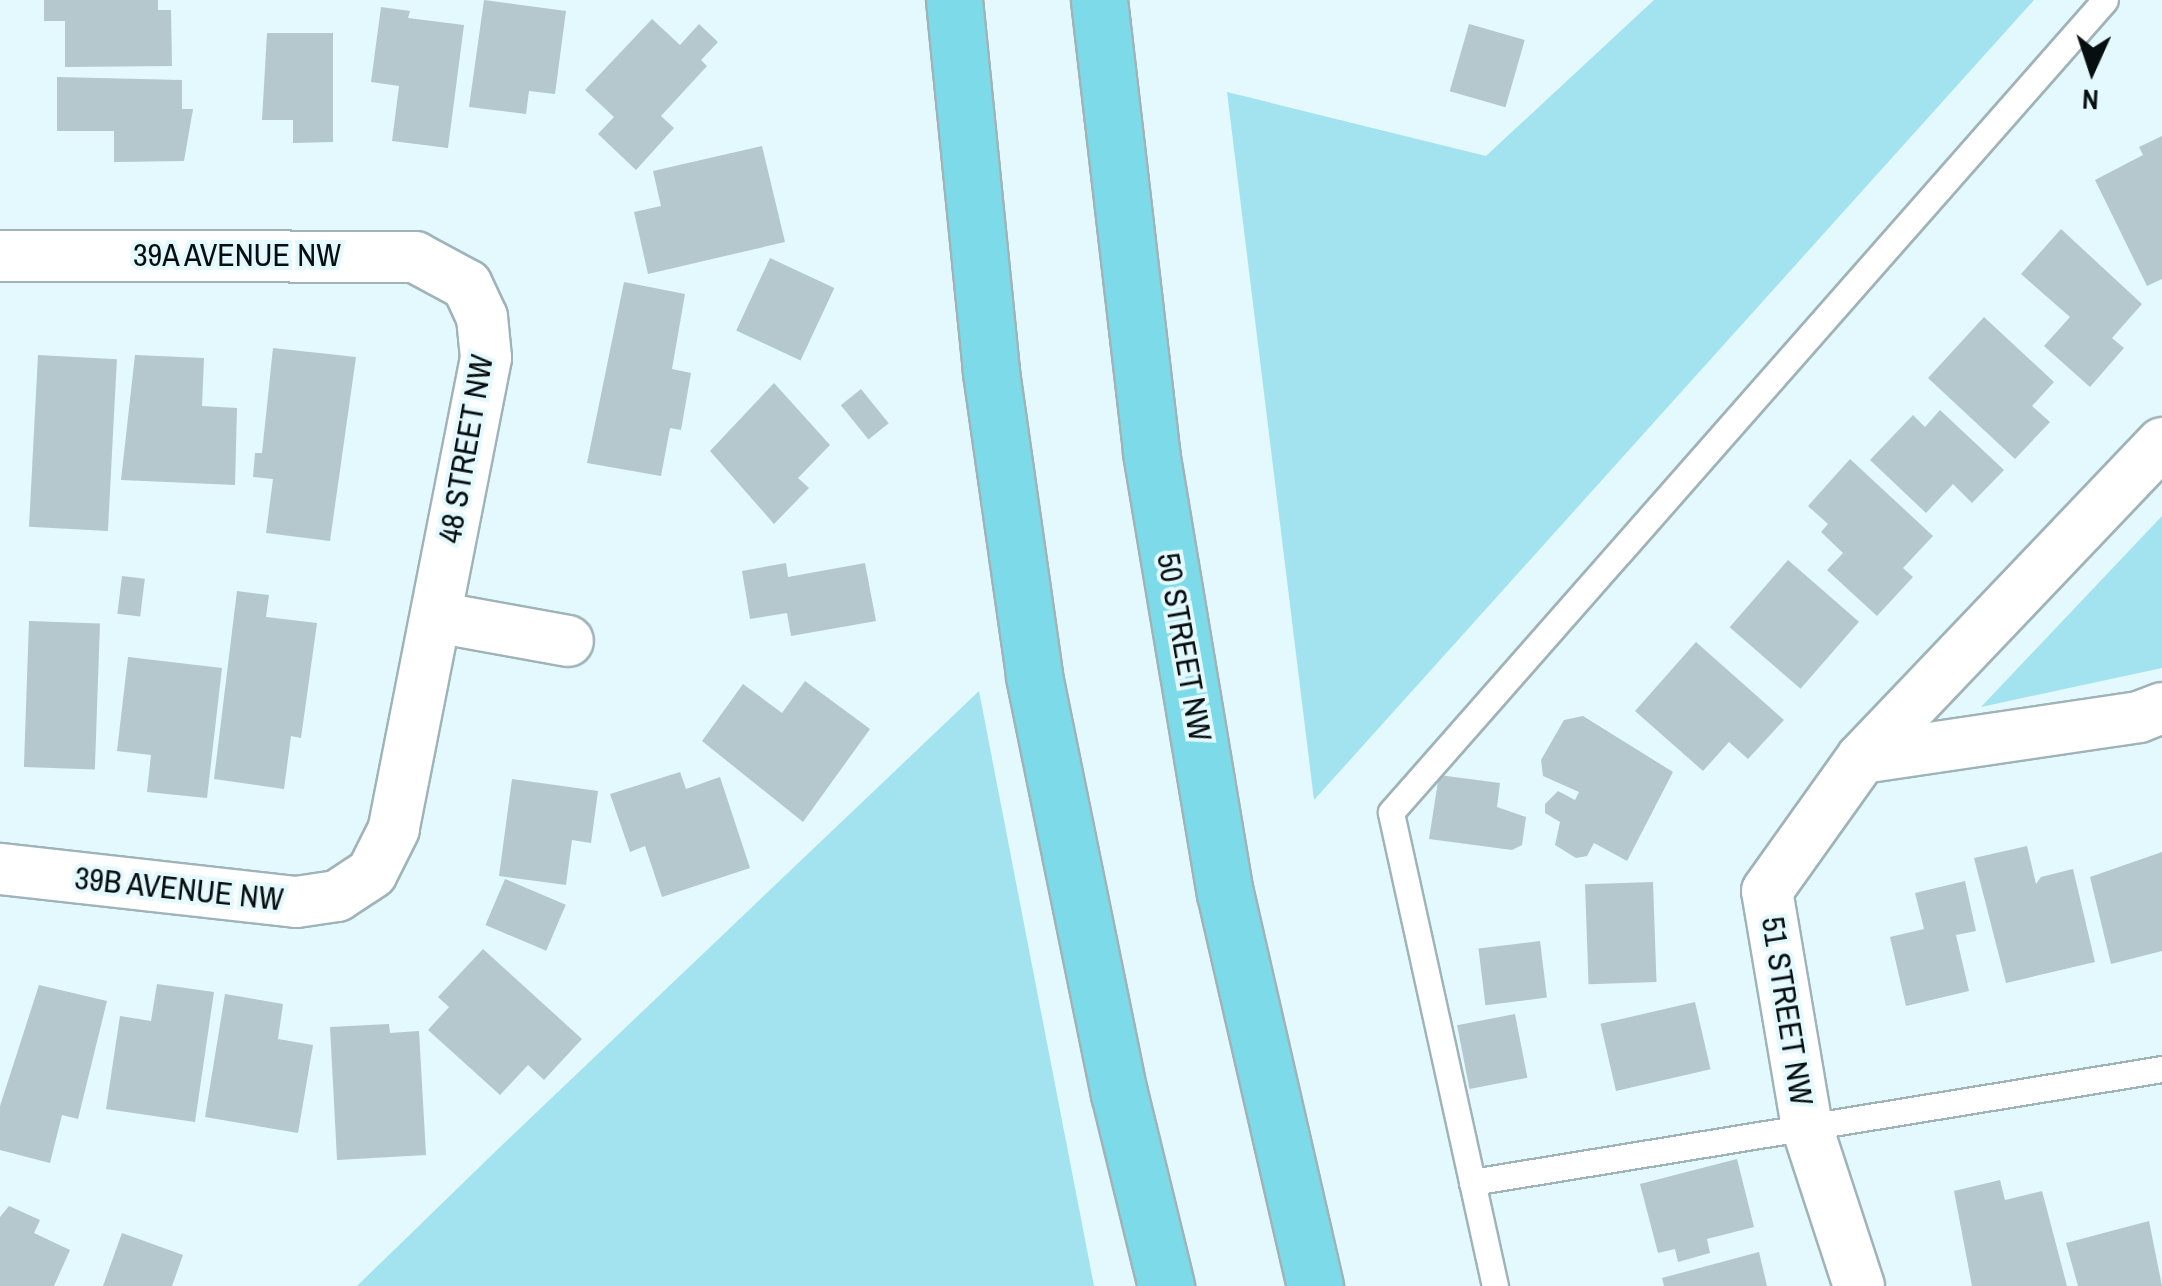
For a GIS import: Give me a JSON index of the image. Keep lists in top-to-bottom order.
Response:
{
  "streets": {
    "main road": ["50 STREET NW"],
    "street": [
      "39A AVENUE NW",
      "48 STREET NW",
      "39B AVENUE NW",
      "51 STREET NW"
    ]
  },
  "crossings": [
    ["39A AVENUE NW", "48 STREET NW"],
    ["48 STREET NW", "39B AVENUE NW"]
  ],
  "north": "bottom"
}
